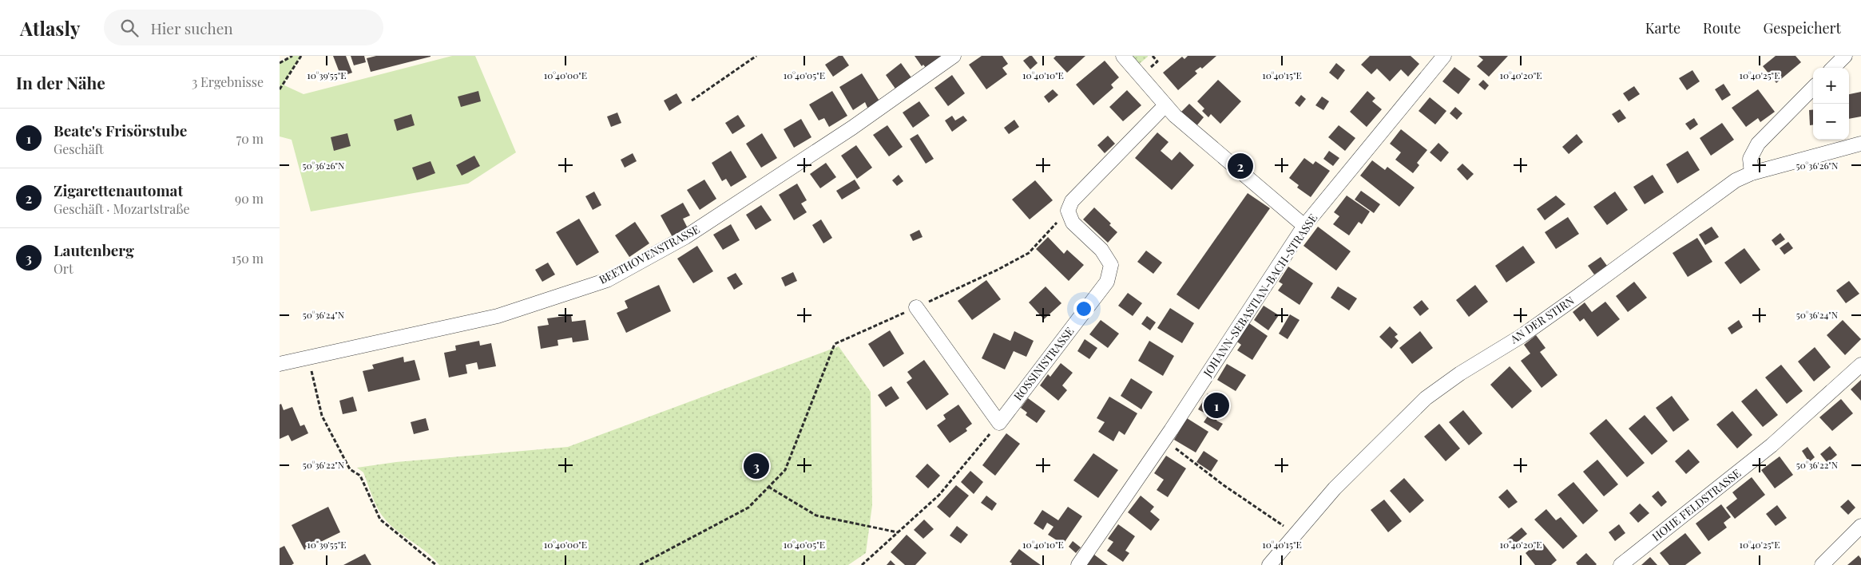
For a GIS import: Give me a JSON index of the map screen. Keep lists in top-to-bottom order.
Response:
{
  "streets": {
    "street": [
      "BEETHOVENSTRASSE",
      "JOHANN-SEBASTIAN-BACH-STRASSE",
      "AN DER STIRN",
      "ROSSINISTRASSE",
      "HOHE FELDSTRASSE"
    ]
  },
  "page": {
    "header": "Atlasly",
    "search": "Hier suchen",
    "nav": ["Karte", "Route", "Gespeichert"],
    "heading": ["In der Nähe", "3 Ergebnisse"],
    "map_buttons": ["+", "−"],
    "list": [
      {
        "mark": "1",
        "name": "Beate's Frisörstube",
        "note": "Geschäft",
        "value": "70 m"
      },
      {
        "mark": "2",
        "name": "Zigarettenautomat",
        "note": "Geschäft · Mozartstraße",
        "value": "90 m"
      },
      {
        "mark": "3",
        "name": "Lautenberg",
        "note": "Ort",
        "value": "150 m"
      }
    ],
    "pins": ["2", "1", "3"]
  },
  "coordinates": [
    "10°39'55\"E",
    "10°40'00\"E",
    "10°40'05\"E",
    "10°40'10\"E",
    "10°40'15\"E",
    "10°40'20\"E",
    "10°40'25\"E",
    "50°36'26\"N",
    "50°36'24\"N",
    "50°36'22\"N"
  ]
}
